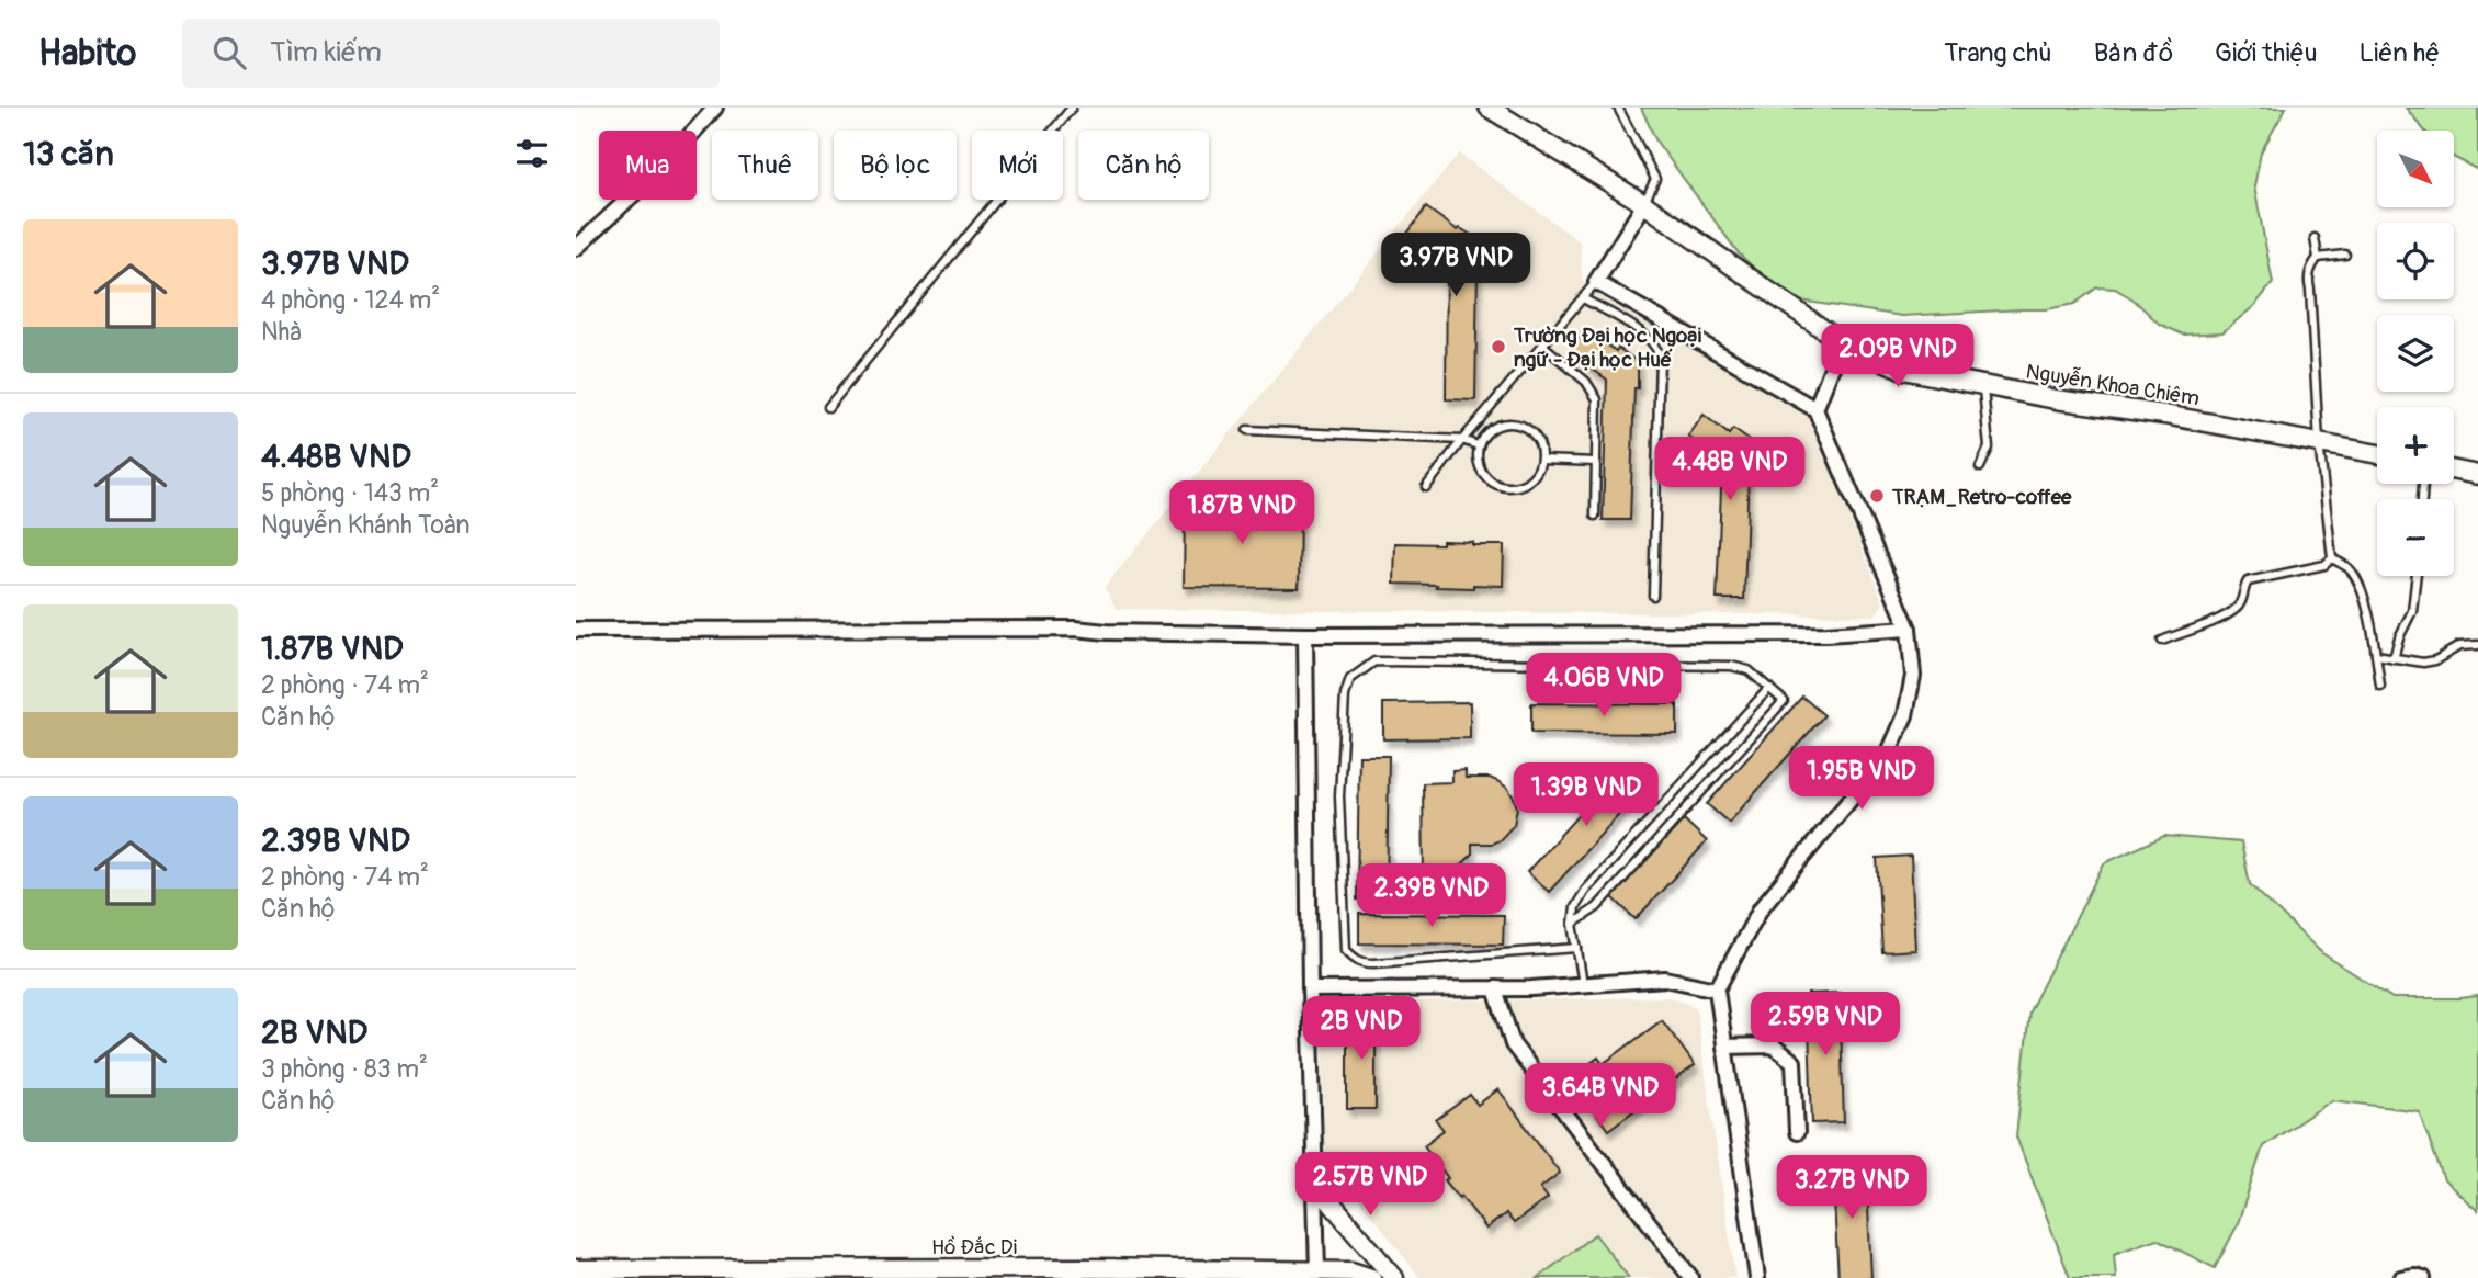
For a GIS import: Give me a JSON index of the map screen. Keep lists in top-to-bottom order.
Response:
{
  "streets": {
    "street": ["Nguyễn Khoa Chiêm", "Hồ Đắc Di"]
  },
  "places": ["Trường Đại học Ngoại ngữ - Đại học Huế", "TRẠM_Retro-coffee"],
  "north": "bottom right",
  "page": {
    "header": "Habito",
    "search": "Tìm kiếm",
    "nav": [
      "Trang chủ",
      "Bản đồ",
      "Giới thiệu",
      "Liên hệ"
    ],
    "heading": "13 căn",
    "map_buttons": ["+", "−"],
    "chip": [
      "Mua",
      "Thuê",
      "Bộ lọc",
      "Mới",
      "Căn hộ"
    ],
    "list": [
      {
        "name": "3.97B VND",
        "note": "4 phòng · 124 m² · Nhà"
      },
      {
        "name": "4.48B VND",
        "note": "5 phòng · 143 m² · Nguyễn Khánh Toàn"
      },
      {
        "name": "1.87B VND",
        "note": "2 phòng · 74 m² · Căn hộ"
      },
      {
        "name": "2.39B VND",
        "note": "2 phòng · 74 m² · Căn hộ"
      },
      {
        "name": "2B VND",
        "note": "3 phòng · 83 m² · Căn hộ"
      }
    ],
    "price": [
      "3.97B VND",
      "2.09B VND",
      "4.48B VND",
      "1.87B VND",
      "4.06B VND",
      "1.95B VND",
      "1.39B VND",
      "2.39B VND",
      "2.59B VND",
      "2B VND",
      "3.64B VND",
      "2.57B VND",
      "3.27B VND"
    ]
  }
}
